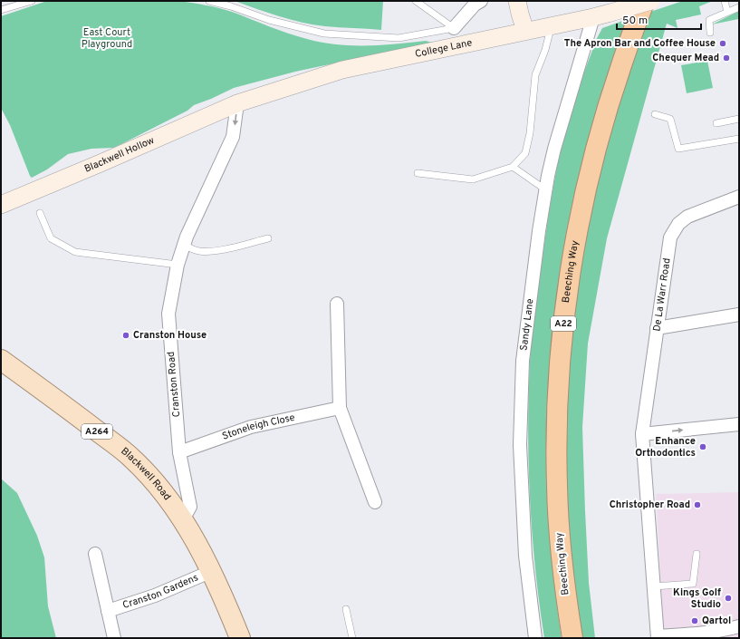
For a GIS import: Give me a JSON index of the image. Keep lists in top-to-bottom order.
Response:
{
  "streets": {
    "highway": ["Beeching Way", "A22"],
    "main road": [
      "College Lane",
      "Blackwell Hollow",
      "A264",
      "Blackwell Road"
    ],
    "street": [
      "De La Warr Road",
      "Sandy Lane",
      "Cranston Road",
      "Stoneleigh Close",
      "Cranston Gardens"
    ]
  },
  "crossings": [
    ["College Lane", "Blackwell Hollow"],
    ["College Lane", "Sandy Lane"],
    ["College Lane", "Cranston Road"],
    ["Blackwell Hollow", "Cranston Road"],
    ["Cranston Road", "Stoneleigh Close"],
    ["Cranston Road", "A264"],
    ["Cranston Road", "Blackwell Road"],
    ["A264", "Blackwell Road"],
    ["A264", "Cranston Gardens"]
  ],
  "one_way": ["Cranston Road"],
  "parks": ["East Court Playground"],
  "places": [
    "The Apron Bar and Coffee House",
    "Chequer Mead",
    "Cranston House",
    "Enhance Orthodontics",
    "Christopher Road",
    "Kings Golf Studio",
    "Qartol"
  ],
  "scale_bar": "50 m"
}
